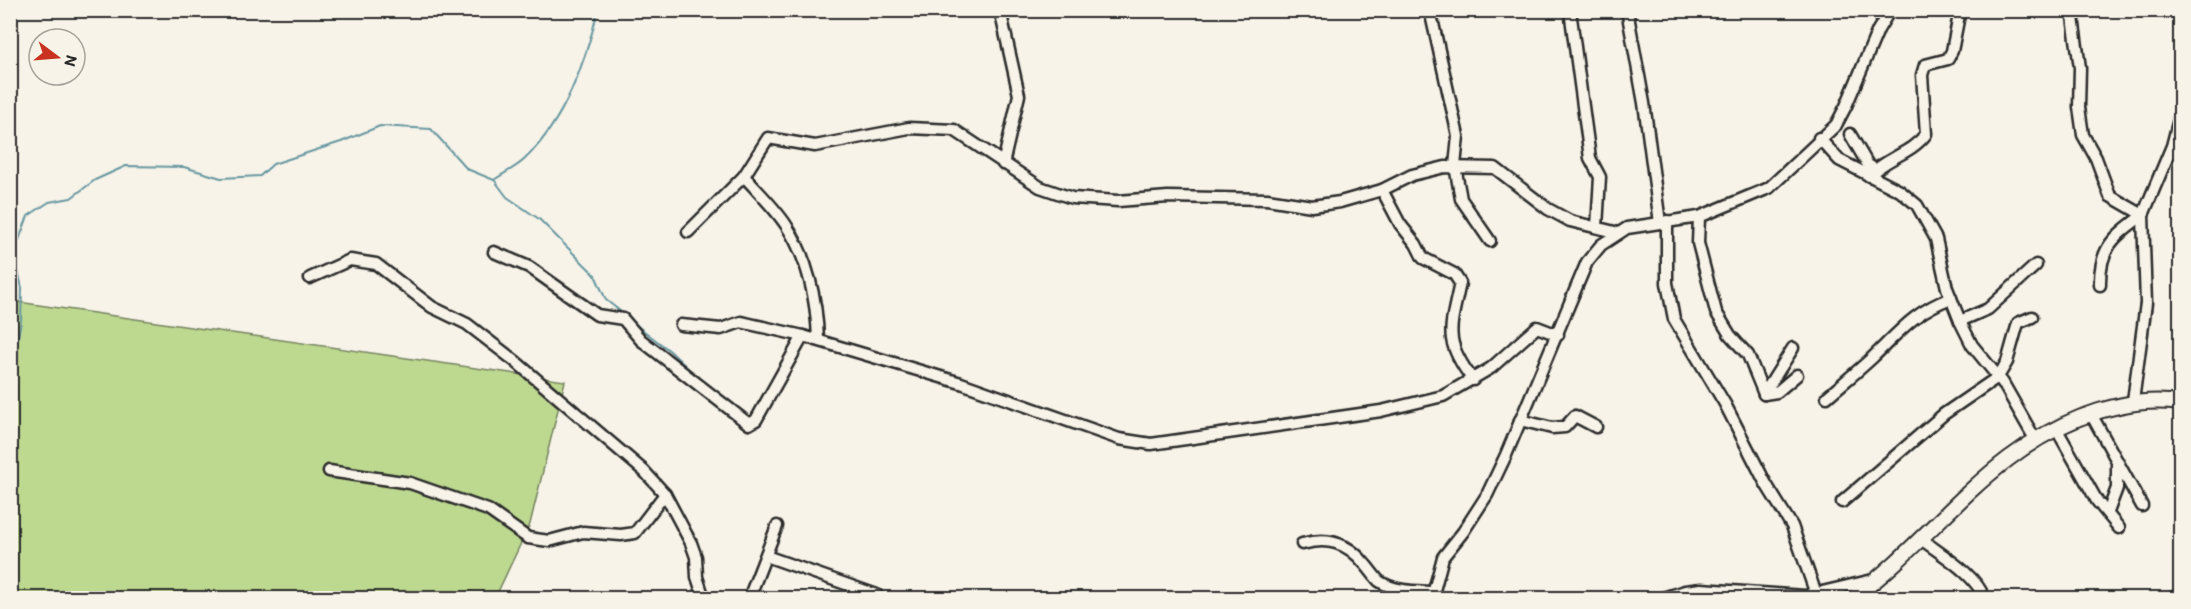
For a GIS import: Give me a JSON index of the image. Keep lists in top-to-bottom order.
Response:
{
  "north": "right"
}
